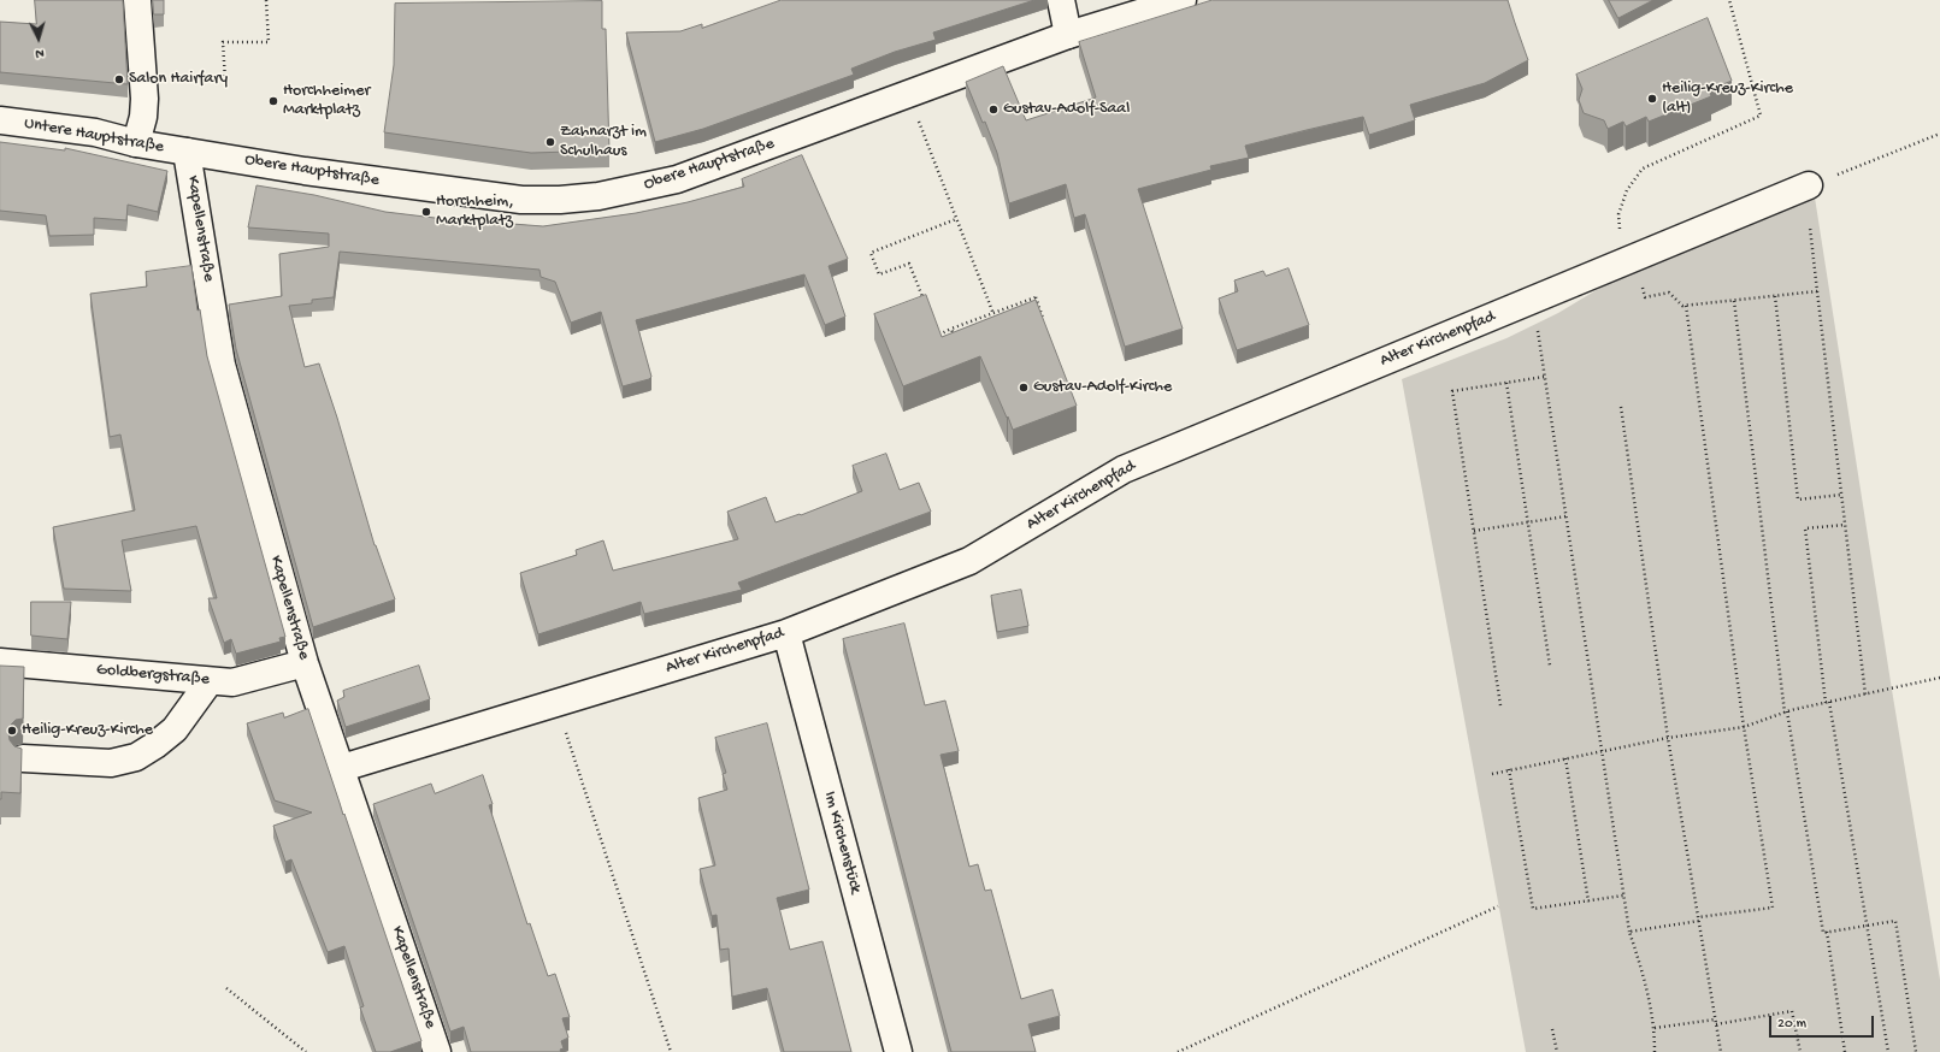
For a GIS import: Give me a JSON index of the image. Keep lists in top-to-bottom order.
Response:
{
  "streets": {
    "street": [
      "Untere Hauptstraße",
      "Obere Hauptstraße",
      "Kapellenstraße",
      "Alter Kirchenpfad",
      "Goldbergstraße",
      "Im Kirchenstück"
    ]
  },
  "crossings": [
    ["Untere Hauptstraße", "Obere Hauptstraße"],
    ["Untere Hauptstraße", "Kapellenstraße"],
    ["Obere Hauptstraße", "Kapellenstraße"],
    ["Kapellenstraße", "Alter Kirchenpfad"],
    ["Kapellenstraße", "Goldbergstraße"],
    ["Alter Kirchenpfad", "Im Kirchenstück"]
  ],
  "places": [
    "Salon Hairfary",
    "Heilig-Kreuz-Kirche (alt)",
    "Horchheimer Marktplatz",
    "Gustav-Adolf-Saal",
    "Zahnarzt im Schulhaus",
    "Horchheim, Marktplatz",
    "Gustav-Adolf-Kirche",
    "Heilig-Kreuz-Kirche"
  ],
  "scale_bar": "20 m",
  "north": "bottom"
}
